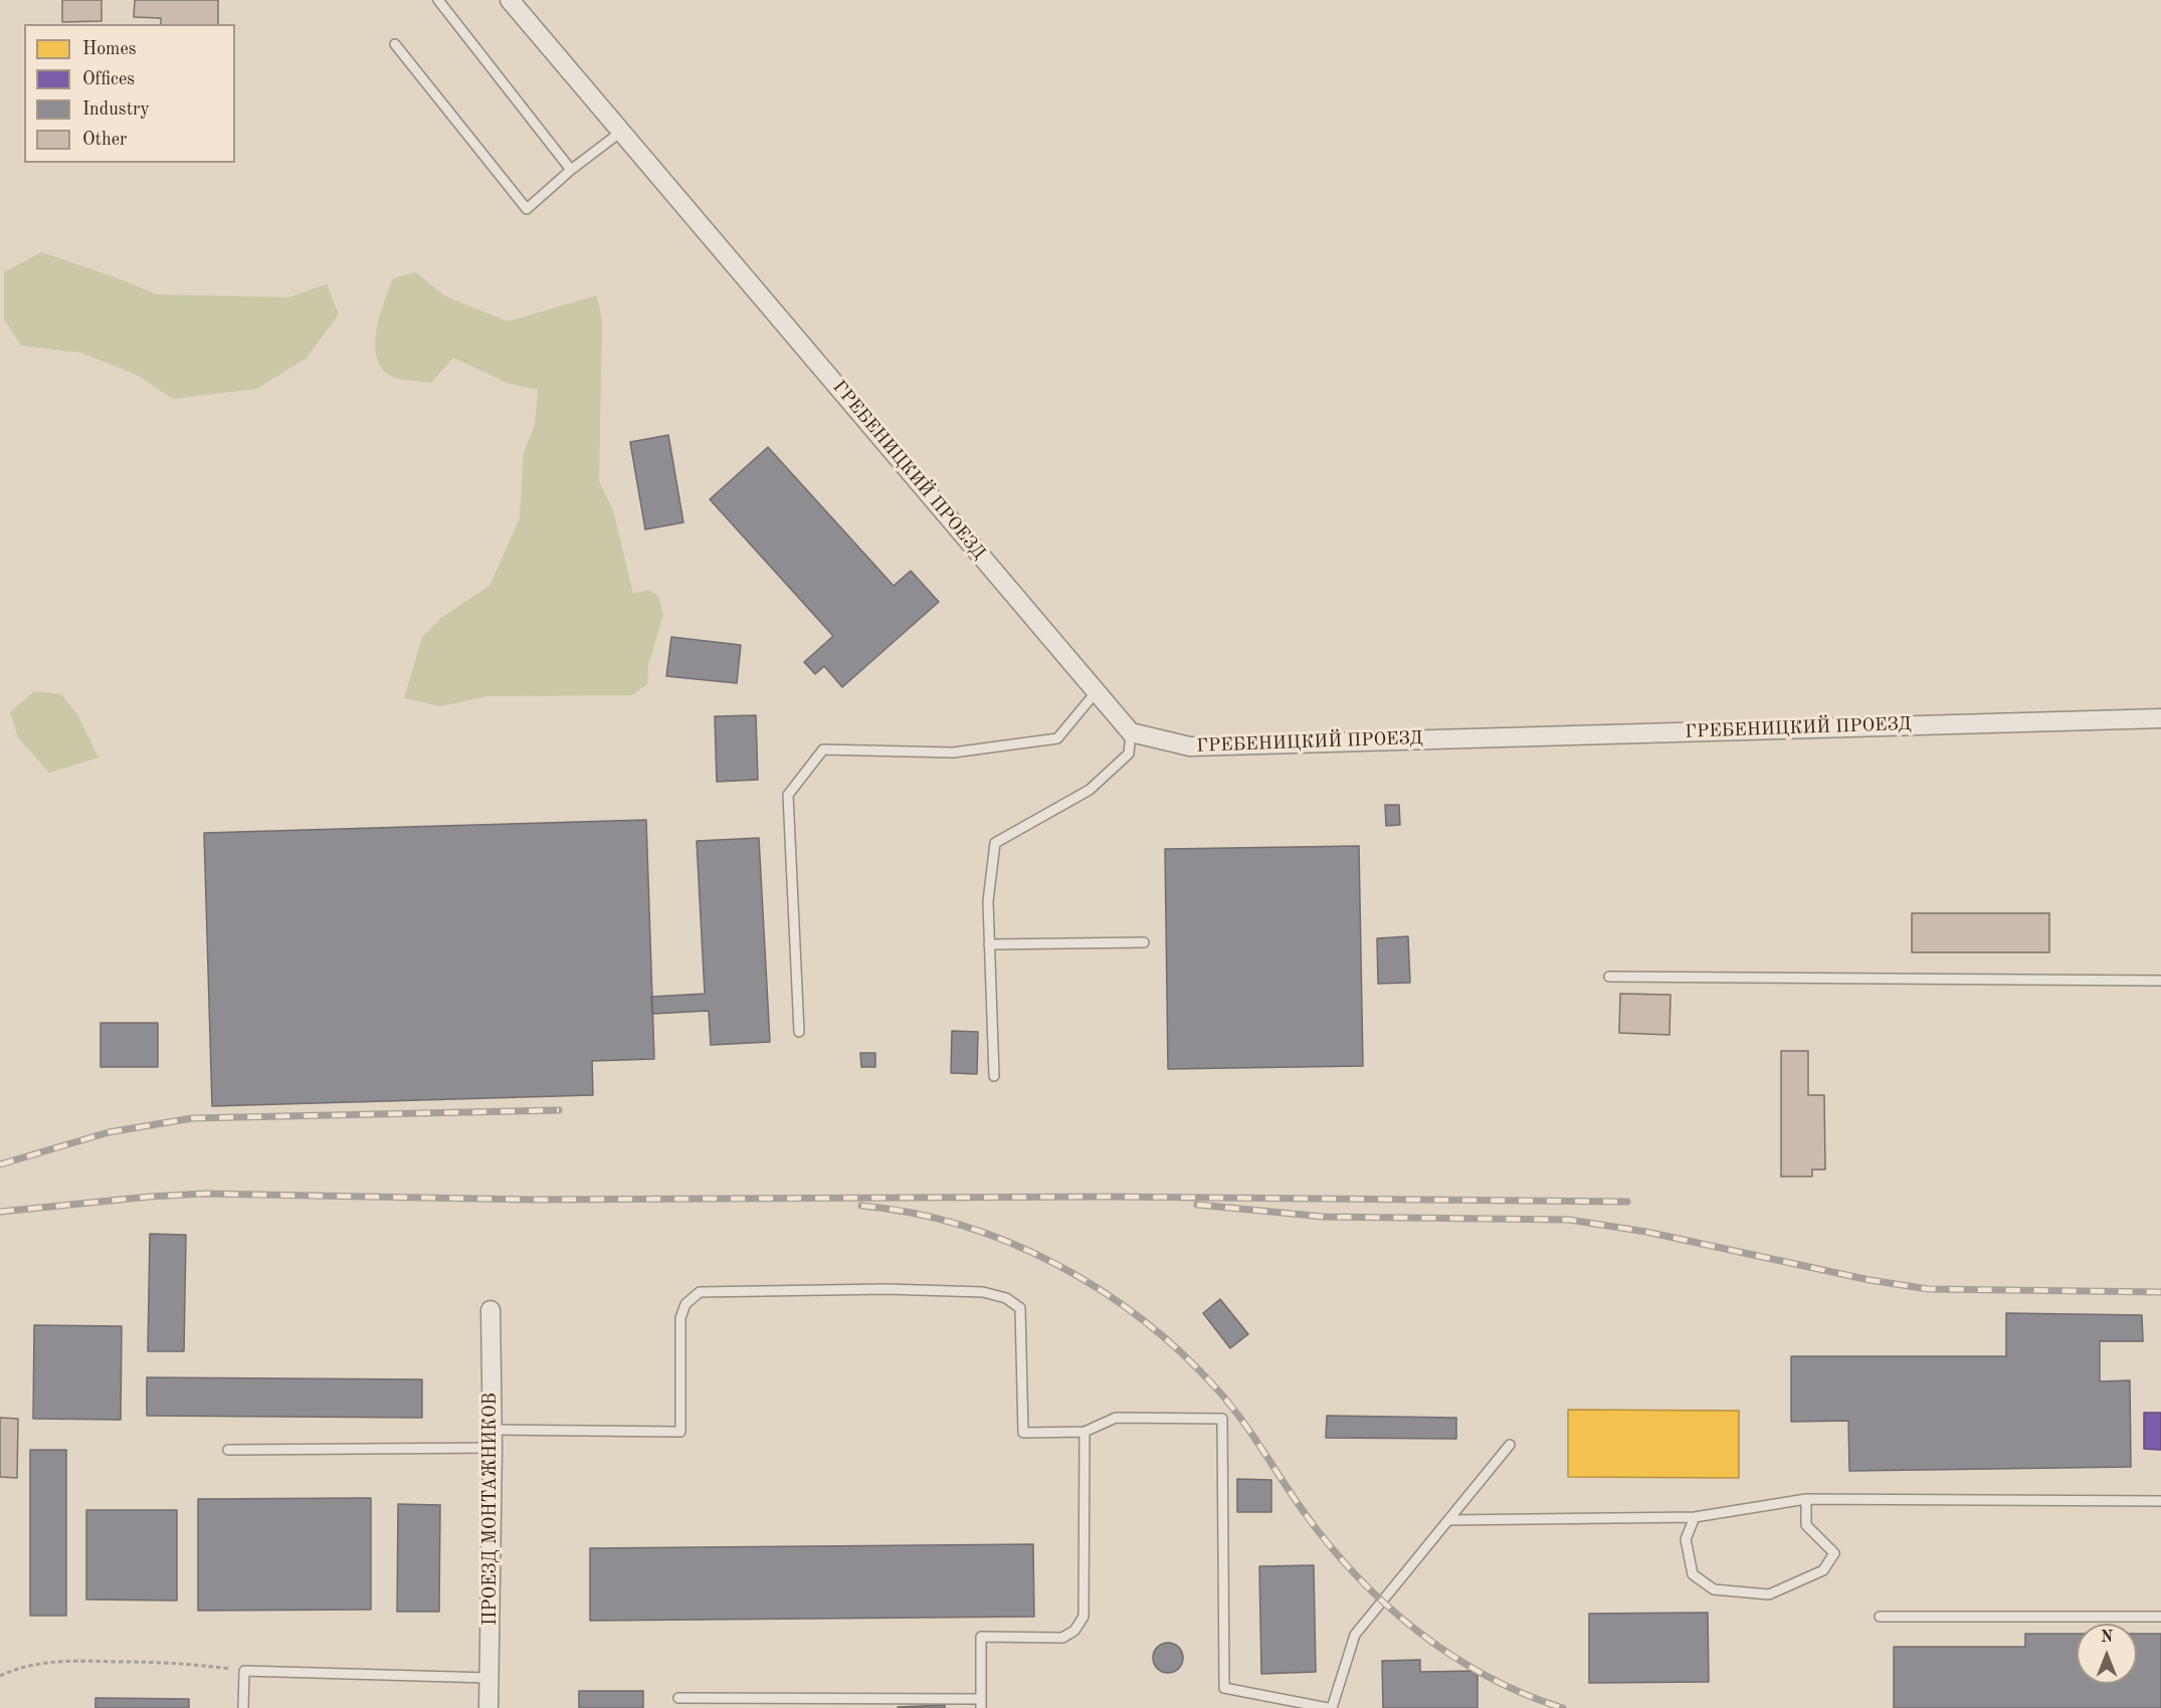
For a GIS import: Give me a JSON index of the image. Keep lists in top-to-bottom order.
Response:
{
  "streets": {
    "street": ["ГРЕБЕНИЦКИЙ ПРОЕЗД", "ПРОЕЗД МОНТАЖНИКОВ"]
  },
  "legend": [
    "Homes",
    "Offices",
    "Industry",
    "Other"
  ],
  "north": "top"
}
